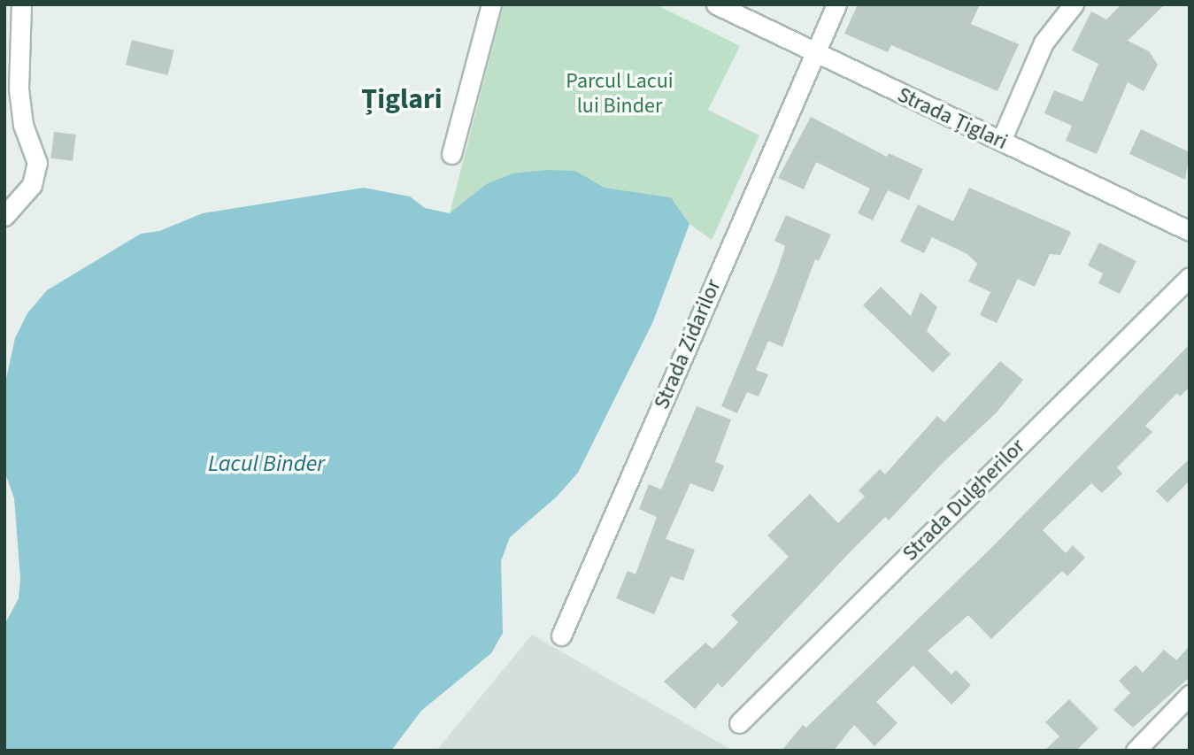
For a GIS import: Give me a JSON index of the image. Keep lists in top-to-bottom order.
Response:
{
  "streets": {
    "street": ["Strada Țiglari", "Strada Zidarilor", "Strada Dulgherilor"]
  },
  "crossings": [
    ["Strada Țiglari", "Strada Zidarilor"]
  ],
  "districts": ["Țiglari"],
  "water": ["Lacul Binder"],
  "parks": ["Parcul Lacui lui Binder"]
}
